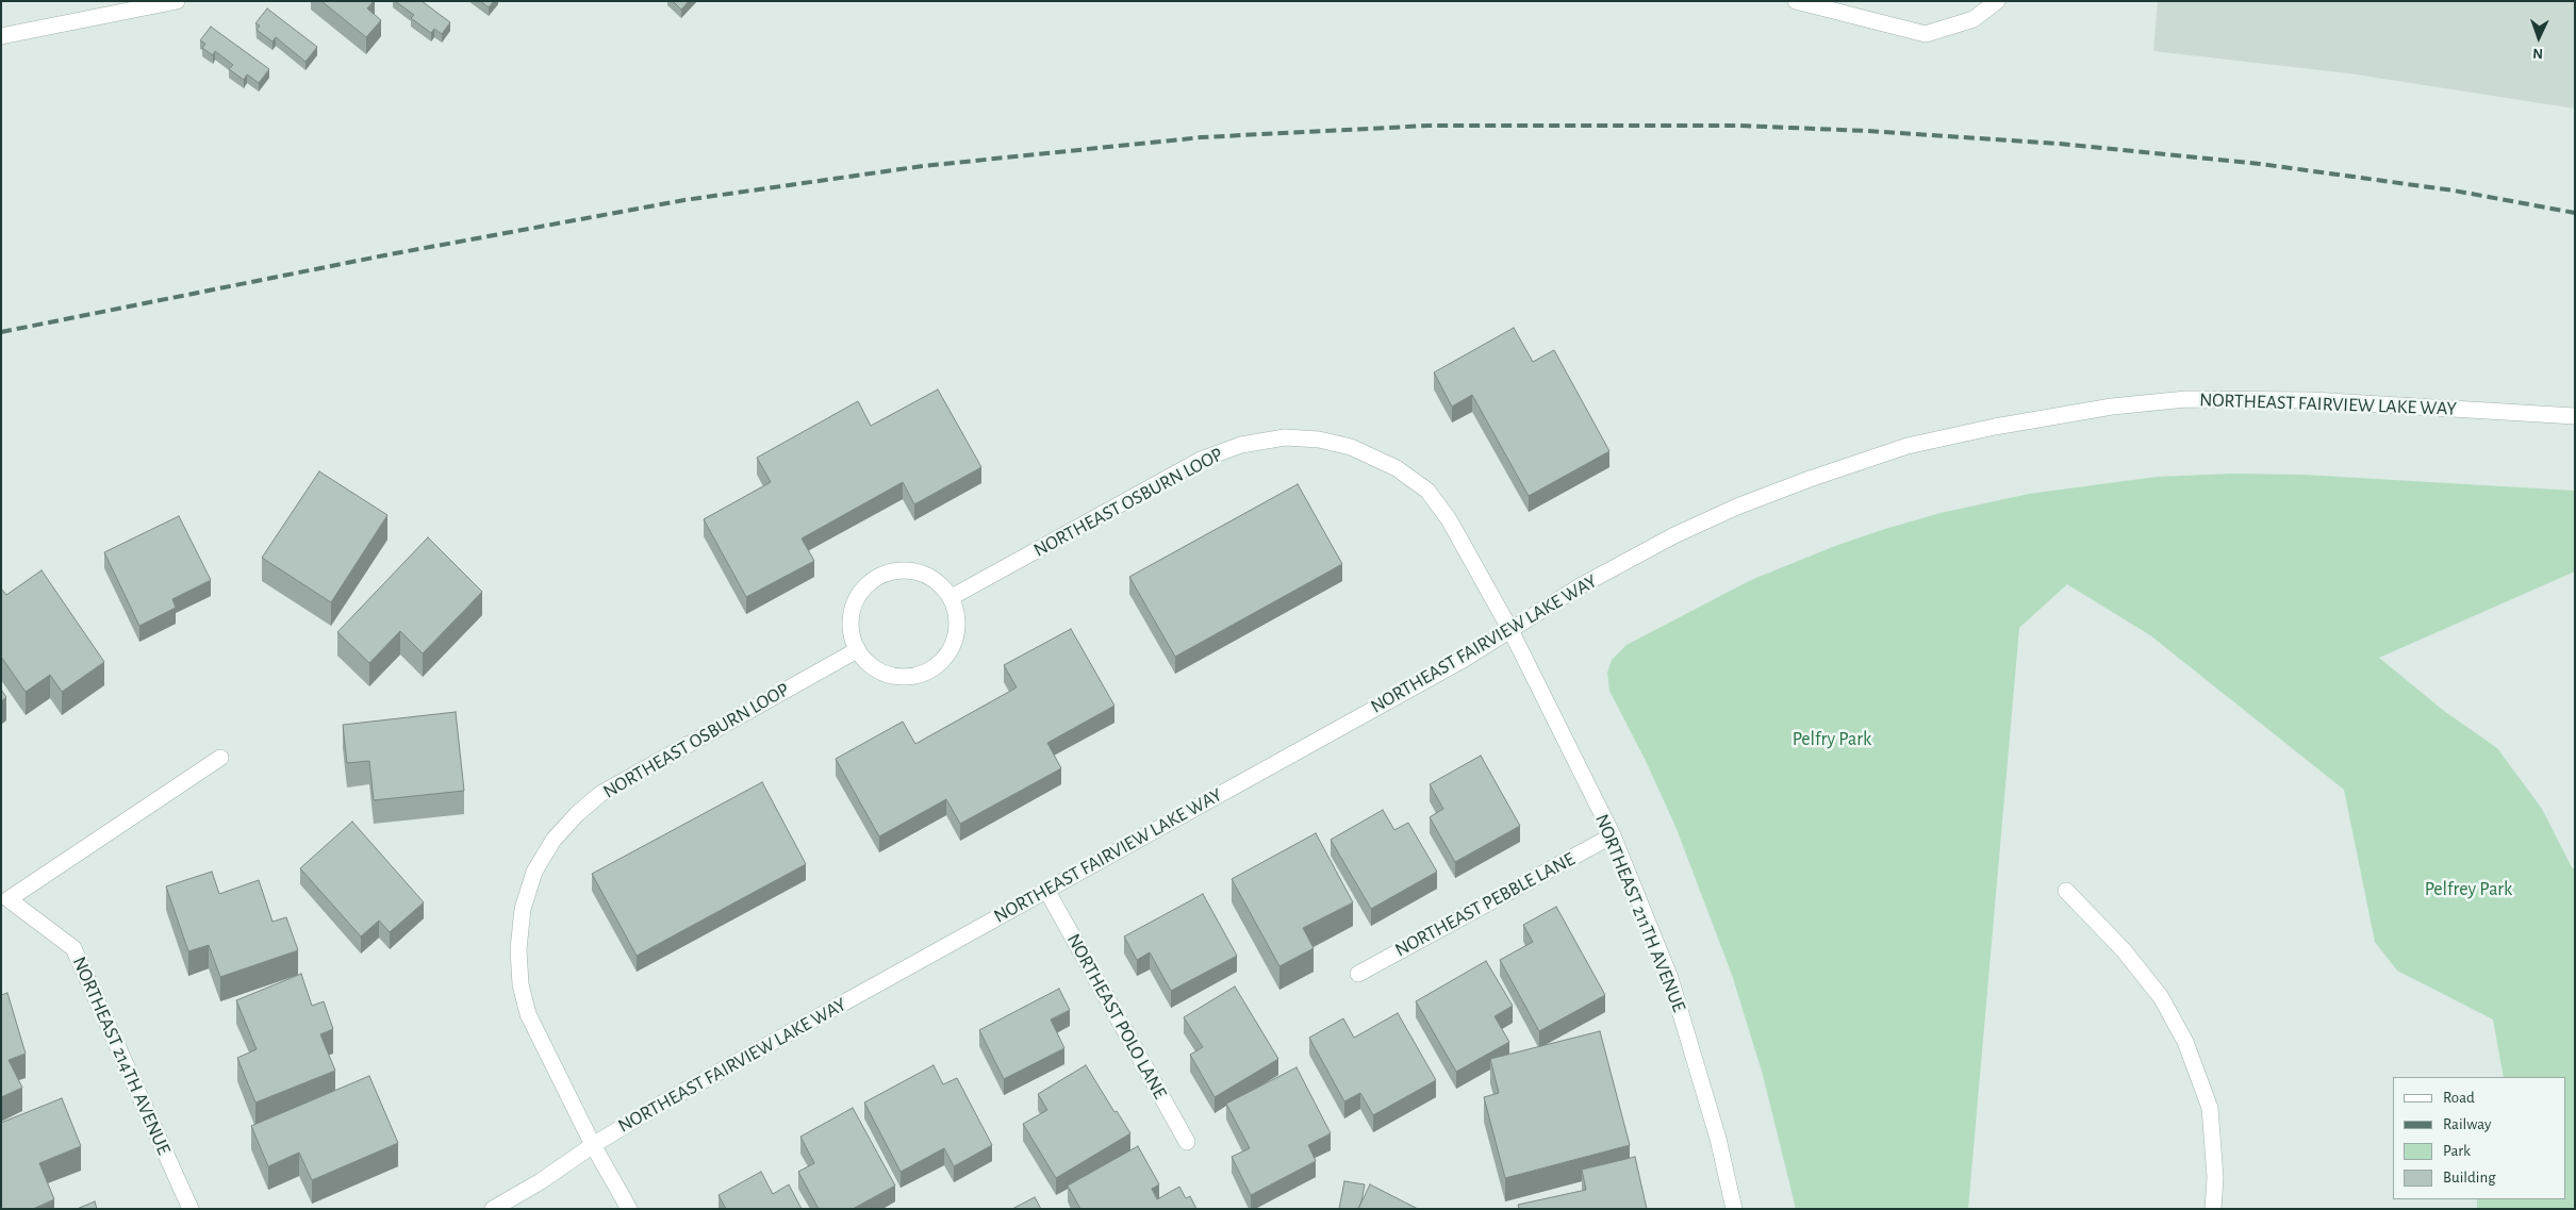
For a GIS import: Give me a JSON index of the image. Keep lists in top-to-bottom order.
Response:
{
  "streets": {
    "street": [
      "NORTHEAST FAIRVIEW LAKE WAY",
      "NORTHEAST OSBURN LOOP",
      "NORTHEAST PEBBLE LANE",
      "NORTHEAST 211TH AVENUE",
      "NORTHEAST POLO LANE",
      "NORTHEAST 214TH AVENUE"
    ]
  },
  "crossings": [
    ["NORTHEAST FAIRVIEW LAKE WAY", "NORTHEAST OSBURN LOOP"],
    ["NORTHEAST FAIRVIEW LAKE WAY", "NORTHEAST 211TH AVENUE"],
    ["NORTHEAST FAIRVIEW LAKE WAY", "NORTHEAST POLO LANE"],
    ["NORTHEAST OSBURN LOOP", "NORTHEAST 211TH AVENUE"],
    ["NORTHEAST PEBBLE LANE", "NORTHEAST 211TH AVENUE"]
  ],
  "parks": ["Pelfry Park", "Pelfrey Park"],
  "legend": [
    "Road",
    "Railway",
    "Park",
    "Building"
  ],
  "north": "bottom"
}
